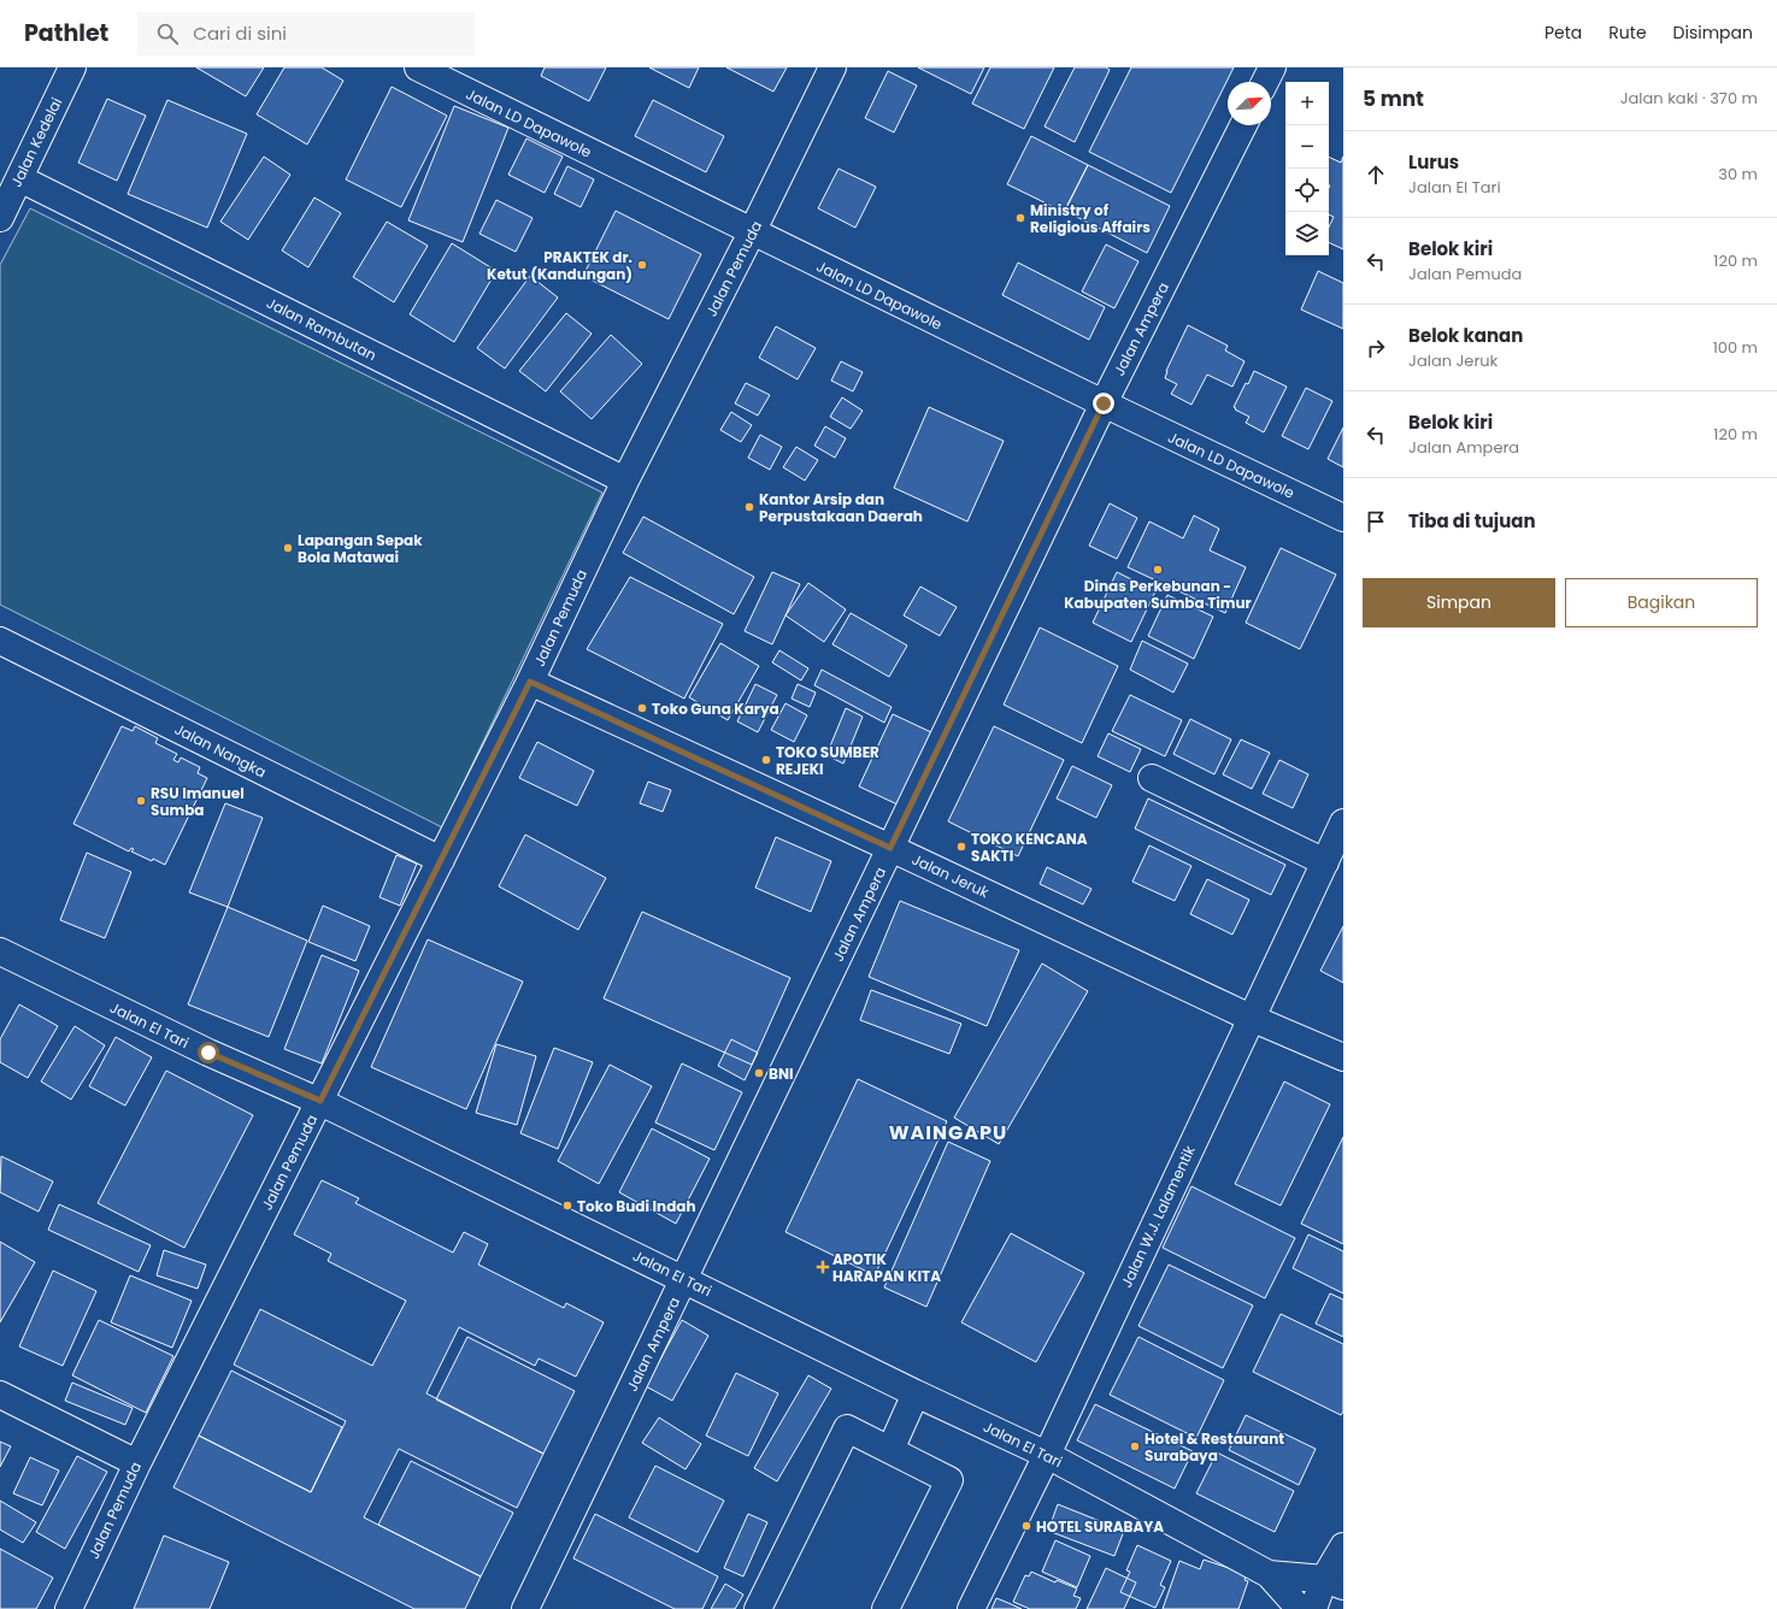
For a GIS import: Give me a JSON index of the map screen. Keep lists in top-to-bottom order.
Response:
{
  "streets": {
    "main road": [
      "Jalan LD Dapawole",
      "Jalan Kedelai",
      "Jalan Pemuda",
      "Jalan Rambutan",
      "Jalan Ampera",
      "Jalan Nangka",
      "Jalan Jeruk",
      "Jalan El Tari",
      "Jalan W.J. Lalamentik"
    ]
  },
  "crossings": [
    ["Jalan LD Dapawole", "Jalan Pemuda"],
    ["Jalan LD Dapawole", "Jalan Ampera"],
    ["Jalan Kedelai", "Jalan Rambutan"],
    ["Jalan Pemuda", "Jalan Rambutan"],
    ["Jalan Pemuda", "Jalan Nangka"],
    ["Jalan Pemuda", "Jalan Jeruk"],
    ["Jalan Pemuda", "Jalan El Tari"],
    ["Jalan Ampera", "Jalan Jeruk"],
    ["Jalan Ampera", "Jalan El Tari"],
    ["Jalan Jeruk", "Jalan W.J. Lalamentik"],
    ["Jalan El Tari", "Jalan W.J. Lalamentik"]
  ],
  "districts": ["WAINGAPU"],
  "places": {
    "other": [
      "Ministry of Religious Affairs",
      "PRAKTEK dr. Ketut (Kandungan)",
      "Kantor Arsip dan Perpustakaan Daerah",
      "Lapangan Sepak Bola Matawai",
      "Dinas Perkebunan - Kabupaten Sumba Timur",
      "Toko Guna Karya",
      "TOKO SUMBER REJEKI",
      "RSU Imanuel Sumba",
      "TOKO KENCANA SAKTI",
      "BNI",
      "Toko Budi Indah",
      "Hotel & Restaurant Surabaya",
      "HOTEL SURABAYA"
    ],
    "health": ["APOTIK HARAPAN KITA"]
  },
  "north": "top right",
  "page": {
    "header": "Pathlet",
    "search": "Cari di sini",
    "nav": ["Peta", "Rute", "Disimpan"],
    "heading": ["5 mnt", "Jalan kaki · 370 m"],
    "map_buttons": ["+", "−"],
    "list": [
      ["Lurus", "Jalan El Tari", "30 m"],
      ["Belok kiri", "Jalan Pemuda", "120 m"],
      ["Belok kanan", "Jalan Jeruk", "100 m"],
      ["Belok kiri", "Jalan Ampera", "120 m"],
      "Tiba di tujuan"
    ],
    "buttons": ["Simpan", "Bagikan"]
  }
}
